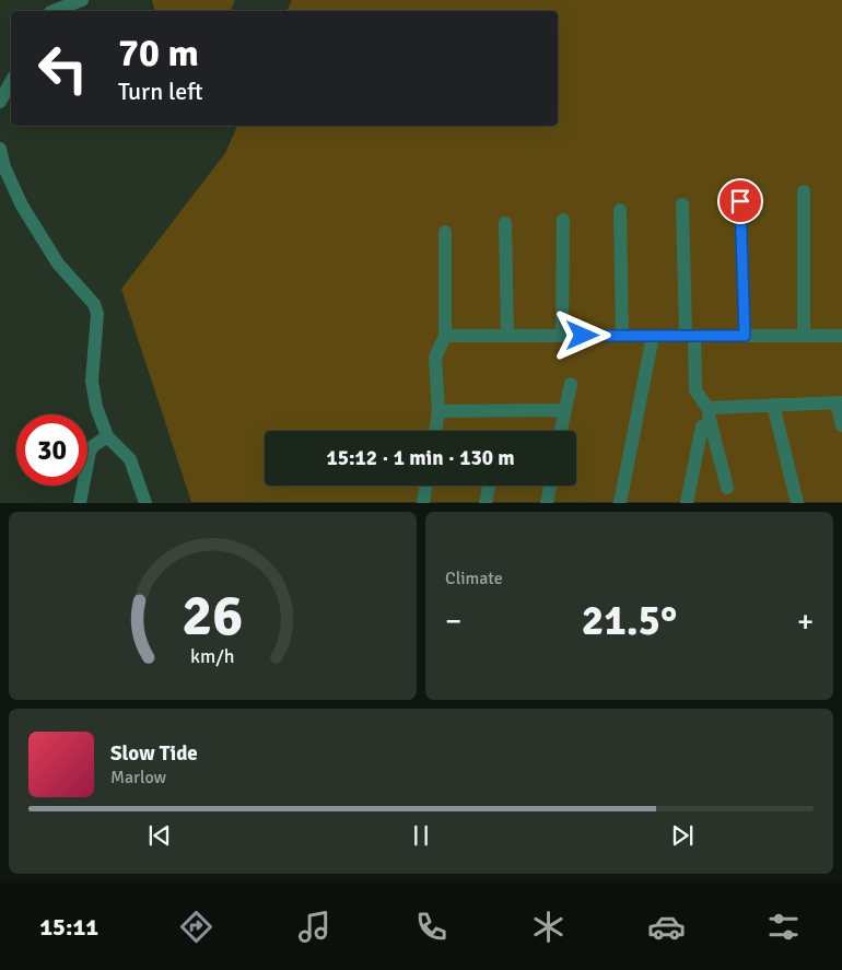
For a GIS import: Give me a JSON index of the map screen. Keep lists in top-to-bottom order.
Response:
{
  "page": {
    "turn": ["70 m", "Turn left"],
    "limit": "30",
    "trip": "15:12 · 1 min · 130 m",
    "tile": "Climate",
    "heat": ["−", "21.5°", "+"],
    "song": ["Slow Tide", "Marlow"],
    "tabs": "15:11",
    "gauge": ["26", "km/h"]
  }
}
